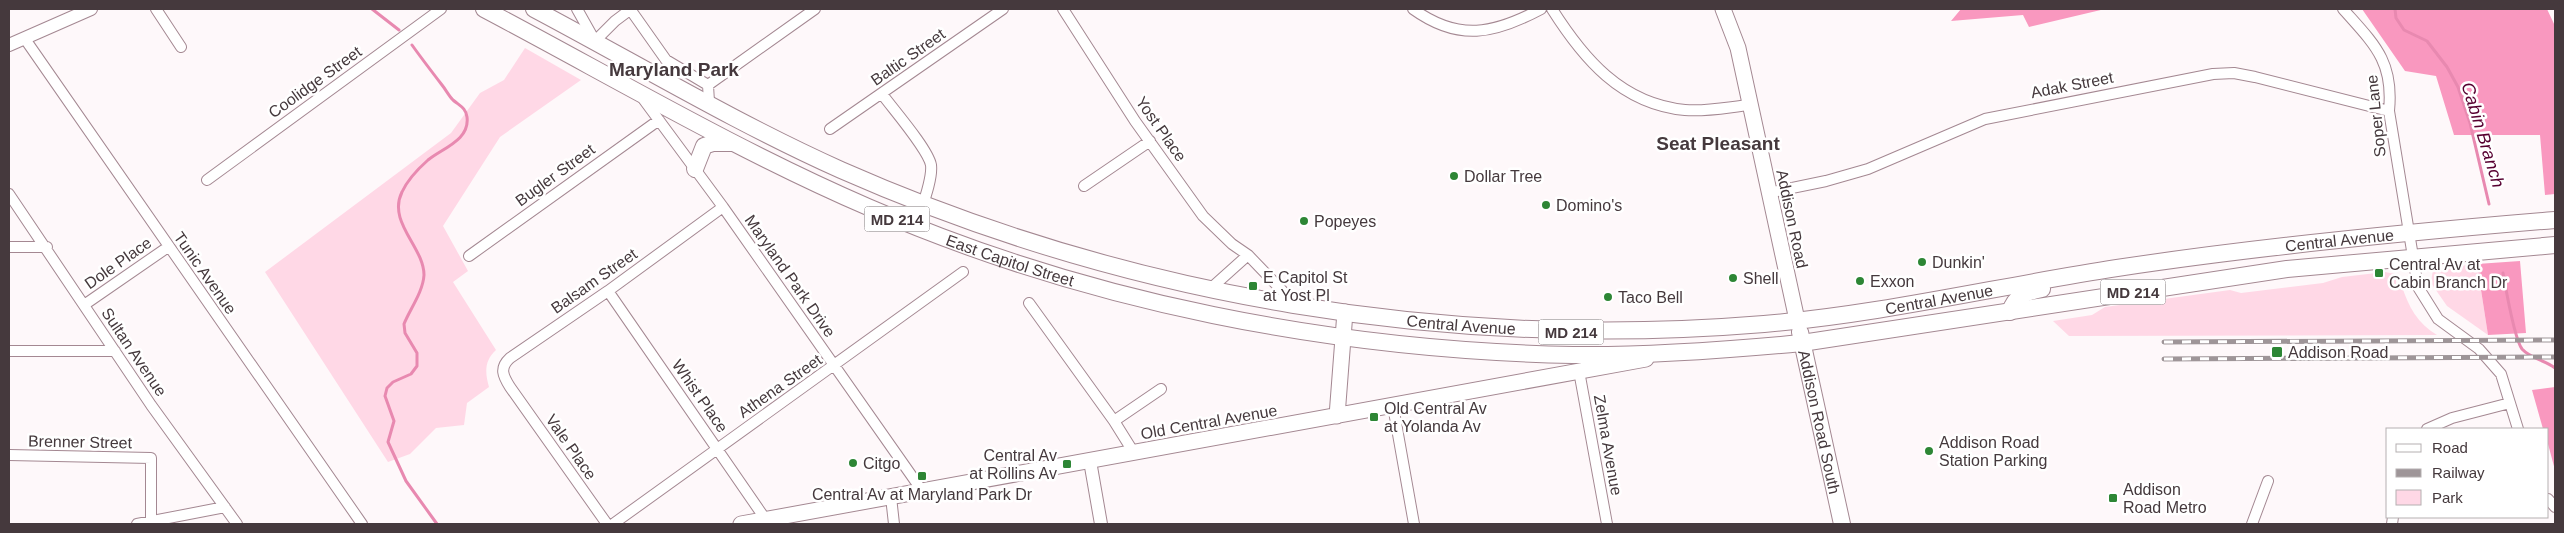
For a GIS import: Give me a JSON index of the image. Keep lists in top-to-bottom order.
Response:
{
  "streets": {
    "main road": [
      "MD 214",
      "Addison Road",
      "Central Avenue",
      "East Capitol Street",
      "Old Central Avenue",
      "Addison Road South"
    ],
    "street": [
      "Baltic Street",
      "Coolidge Street",
      "Adak Street",
      "Soper Lane",
      "Yost Place",
      "Bugler Street",
      "Dole Place",
      "Tunic Avenue",
      "Maryland Park Drive",
      "Balsam Street",
      "Sultan Avenue",
      "Athena Street",
      "Whist Place",
      "Brenner Street",
      "Zelma Avenue",
      "Vale Place"
    ]
  },
  "crossings": [
    ["Adak Street", "Soper Lane"],
    ["Adak Street", "Addison Road"],
    ["Soper Lane", "Central Avenue"],
    ["Yost Place", "East Capitol Street"],
    ["Bugler Street", "Maryland Park Drive"],
    ["Addison Road", "Central Avenue"],
    ["Addison Road", "Addison Road South"],
    ["Central Avenue", "East Capitol Street"],
    ["Central Avenue", "Old Central Avenue"],
    ["Central Avenue", "Addison Road South"],
    ["East Capitol Street", "Maryland Park Drive"],
    ["Dole Place", "Tunic Avenue"],
    ["Dole Place", "Sultan Avenue"],
    ["Maryland Park Drive", "Balsam Street"],
    ["Maryland Park Drive", "Athena Street"],
    ["Maryland Park Drive", "Old Central Avenue"],
    ["Balsam Street", "Whist Place"],
    ["Balsam Street", "Vale Place"],
    ["Athena Street", "Whist Place"],
    ["Whist Place", "Old Central Avenue"],
    ["Old Central Avenue", "Zelma Avenue"]
  ],
  "districts": ["Maryland Park", "Seat Pleasant"],
  "water": ["Cabin Branch"],
  "places": {
    "other": [
      "Dollar Tree",
      "Domino's",
      "Popeyes",
      "Dunkin'",
      "Shell",
      "Exxon",
      "Taco Bell",
      "Addison Road Station Parking",
      "Citgo"
    ],
    "transit": [
      "Central Av at Cabin Branch Dr",
      "E Capitol St at Yost Pl",
      "Addison Road",
      "Old Central Av at Yolanda Av",
      "Central Av at Rollins Av",
      "Central Av at Maryland Park Dr",
      "Addison Road Metro"
    ]
  },
  "legend": ["Road", "Railway", "Park"]
}
